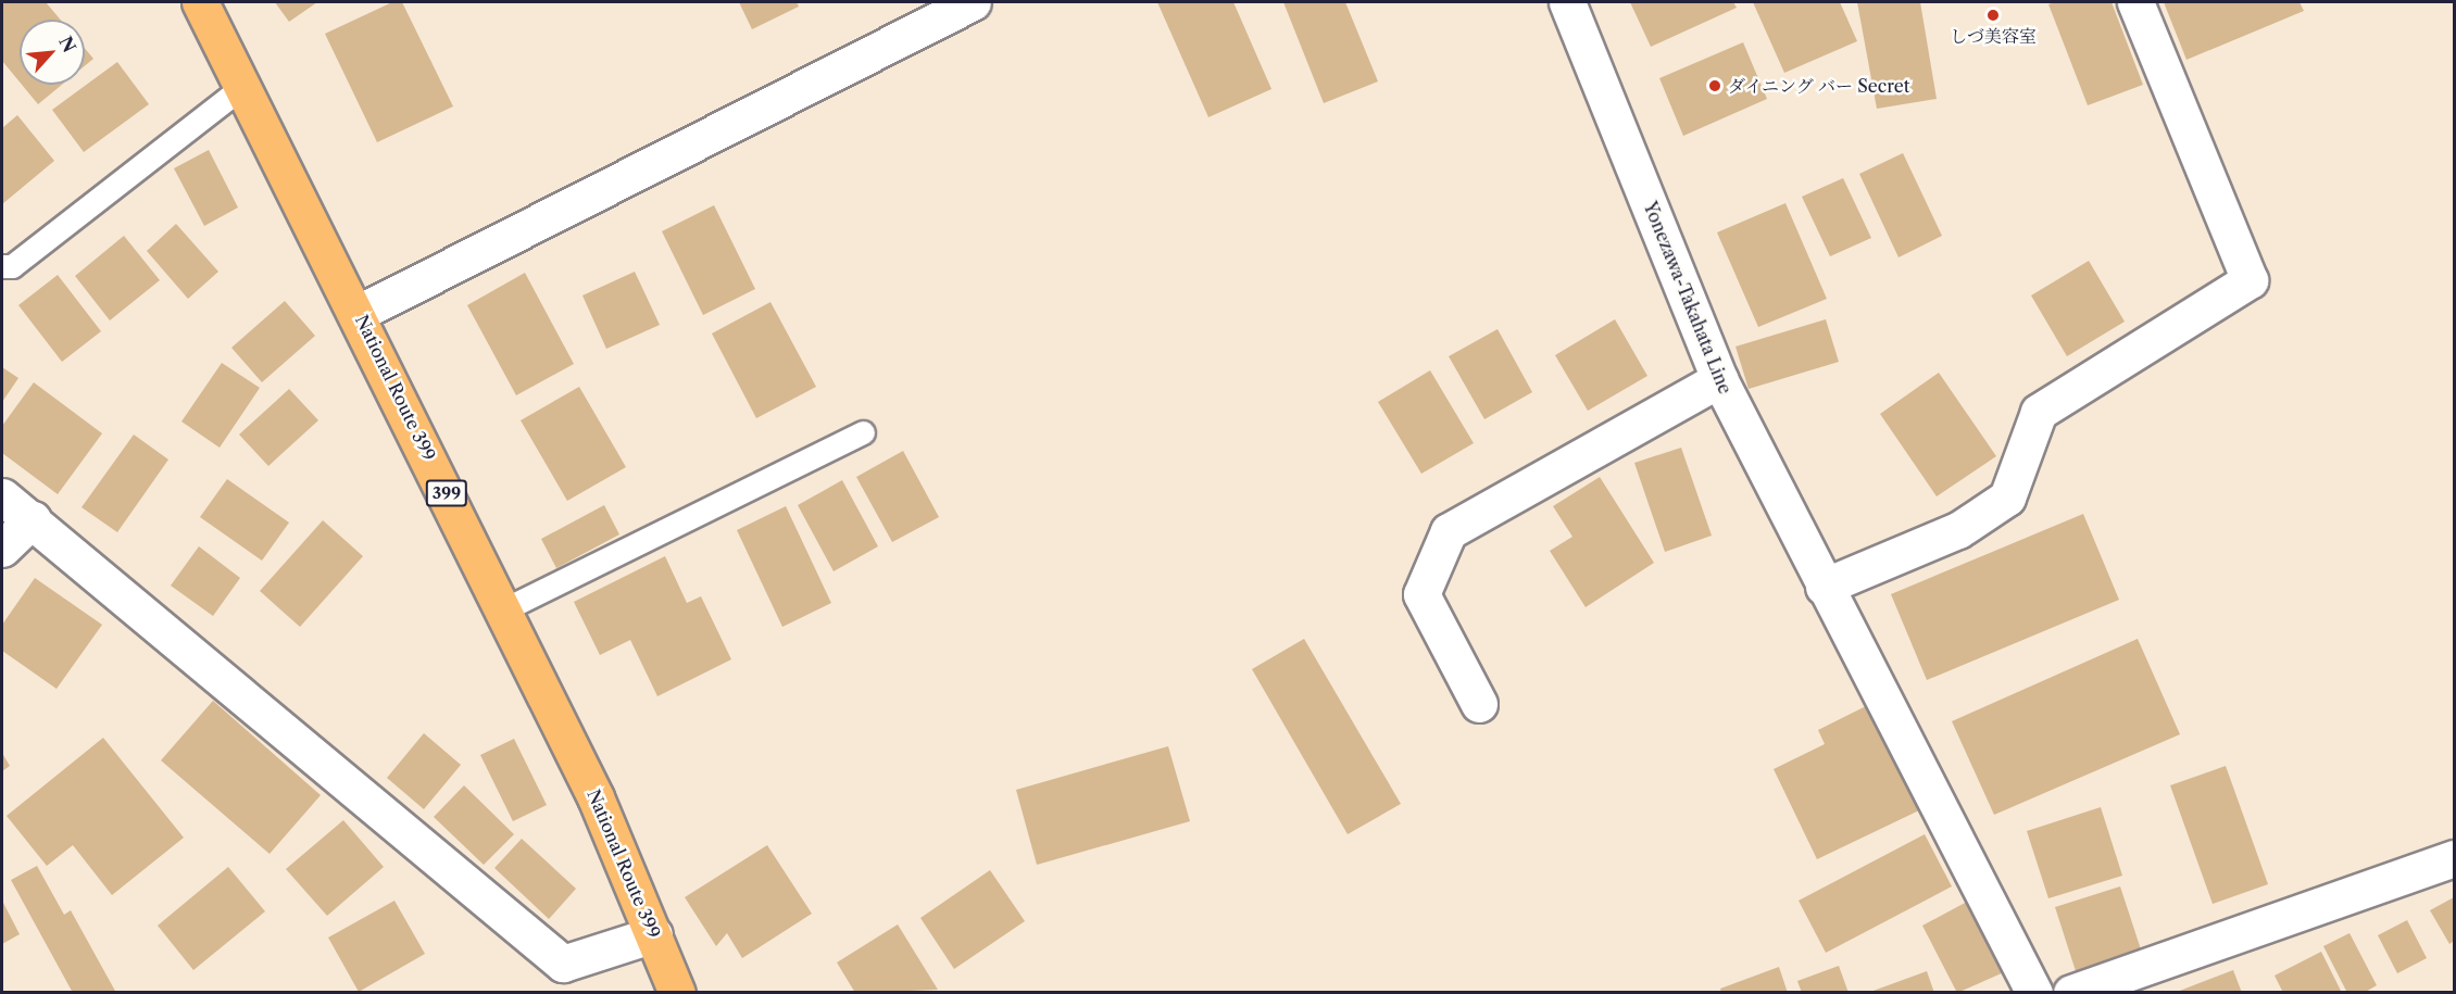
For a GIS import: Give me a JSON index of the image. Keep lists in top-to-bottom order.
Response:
{
  "streets": {
    "highway": ["National Route 399", "399"],
    "street": ["Yonezawa-Takahata Line"]
  },
  "places": ["しづ美容室", "ダイニング バー Secret"],
  "north": "top right"
}
